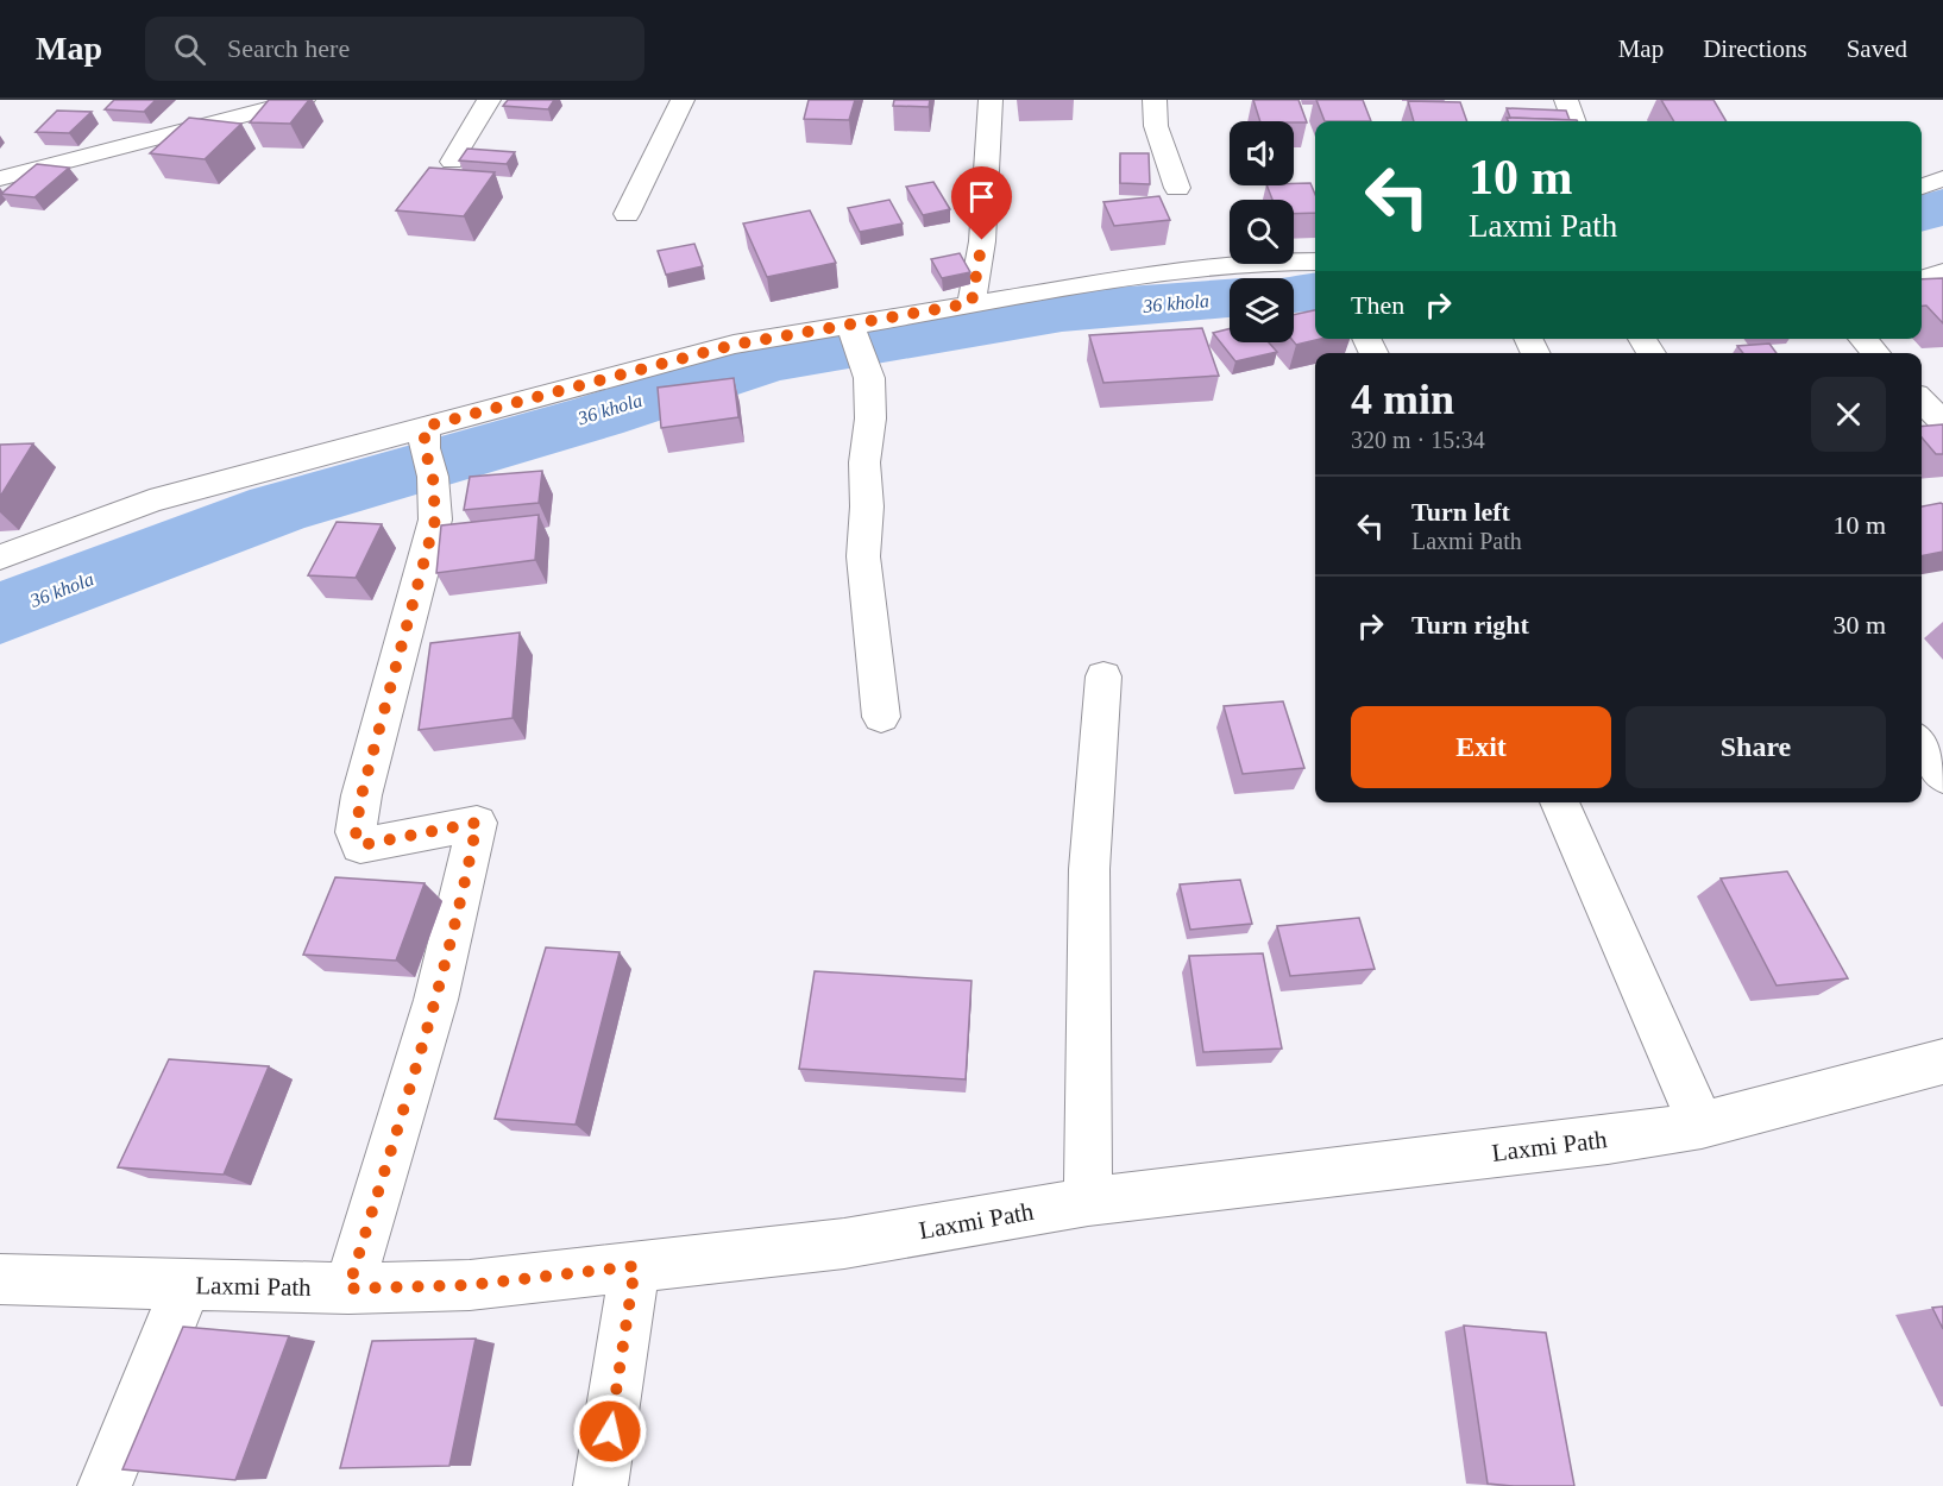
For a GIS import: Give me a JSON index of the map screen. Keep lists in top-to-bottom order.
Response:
{
  "streets": {
    "street": ["Laxmi Path"]
  },
  "water": ["36 khola"],
  "page": {
    "header": "Map",
    "search": "Search here",
    "nav": ["Map", "Directions", "Saved"],
    "turn": ["10 m", "Laxmi Path"],
    "then": "Then",
    "heading": ["4 min", "320 m · 15:34"],
    "list": [
      {
        "name": "Turn left",
        "note": "Laxmi Path",
        "value": "10 m"
      },
      {
        "name": "Turn right",
        "value": "30 m"
      }
    ],
    "buttons": ["Exit", "Share"]
  }
}
